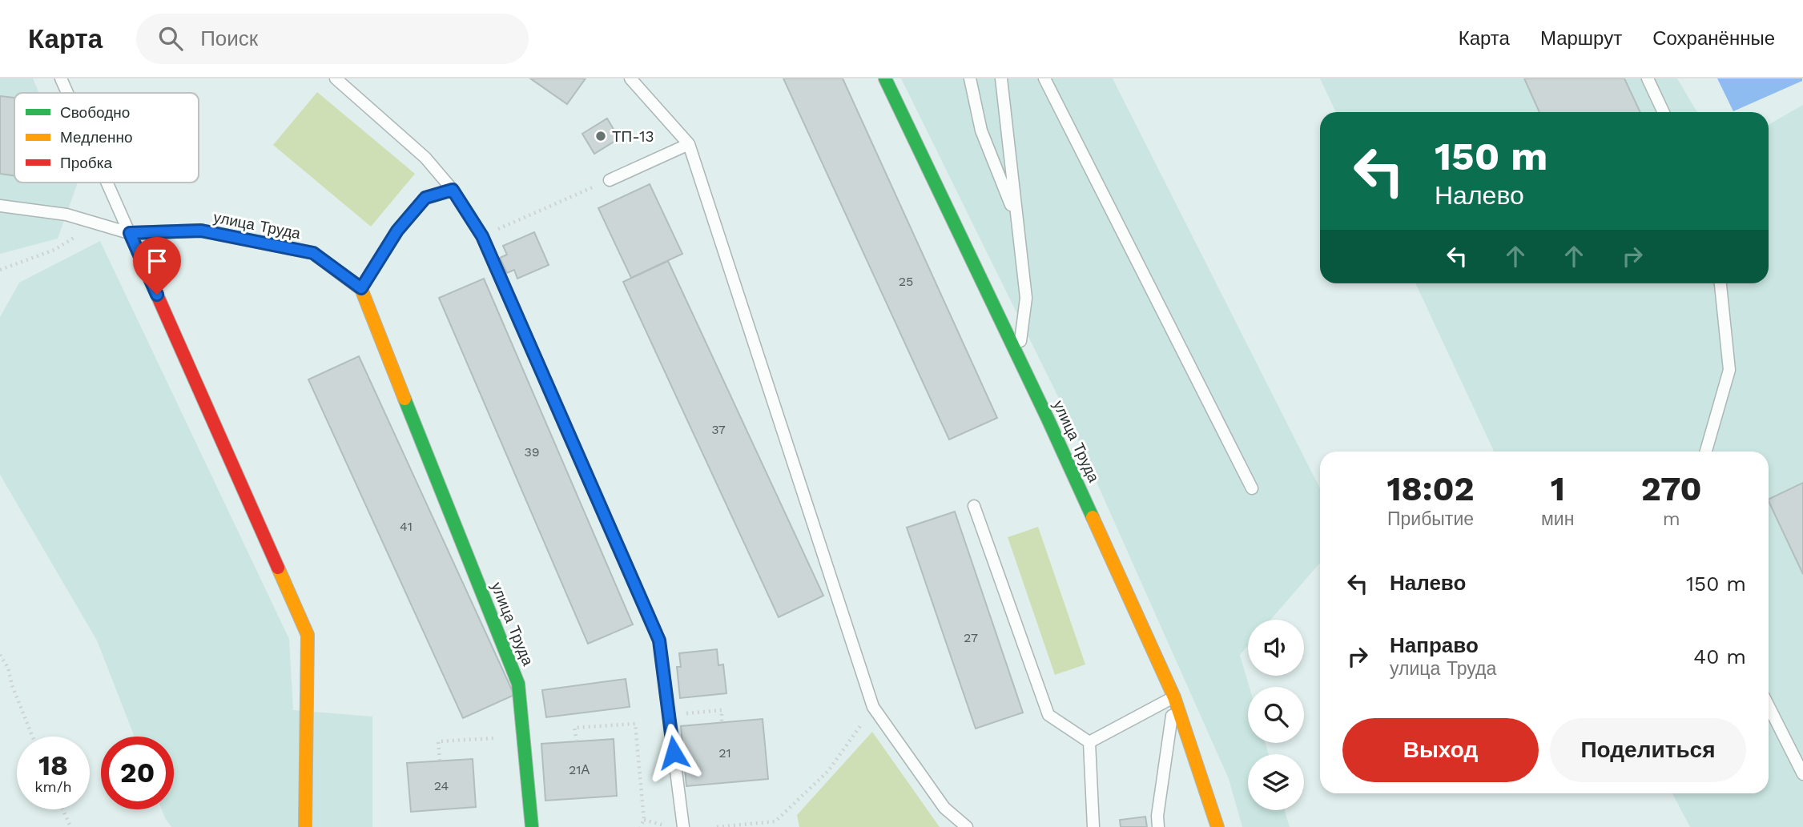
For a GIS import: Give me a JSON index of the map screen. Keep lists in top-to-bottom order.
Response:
{
  "streets": {
    "street": ["улица Труда"]
  },
  "places": ["ТП-13"],
  "house_numbers": [
    "25",
    "37",
    "39",
    "41",
    "27",
    "21",
    "21А",
    "24"
  ],
  "legend": ["Свободно", "Медленно", "Пробка"],
  "page": {
    "header": "Карта",
    "search": "Поиск",
    "nav": ["Карта", "Маршрут", "Сохранённые"],
    "turn": ["150 m", "Налево"],
    "eta": [
      "18:02",
      "Прибытие",
      "1",
      "мин",
      "270",
      "m"
    ],
    "list": [
      {
        "name": "Налево",
        "value": "150 m"
      },
      {
        "name": "Направо",
        "note": "улица Труда",
        "value": "40 m"
      }
    ],
    "buttons": ["Выход", "Поделиться"],
    "speed": "18 km/h",
    "limit": "20"
  }
}
